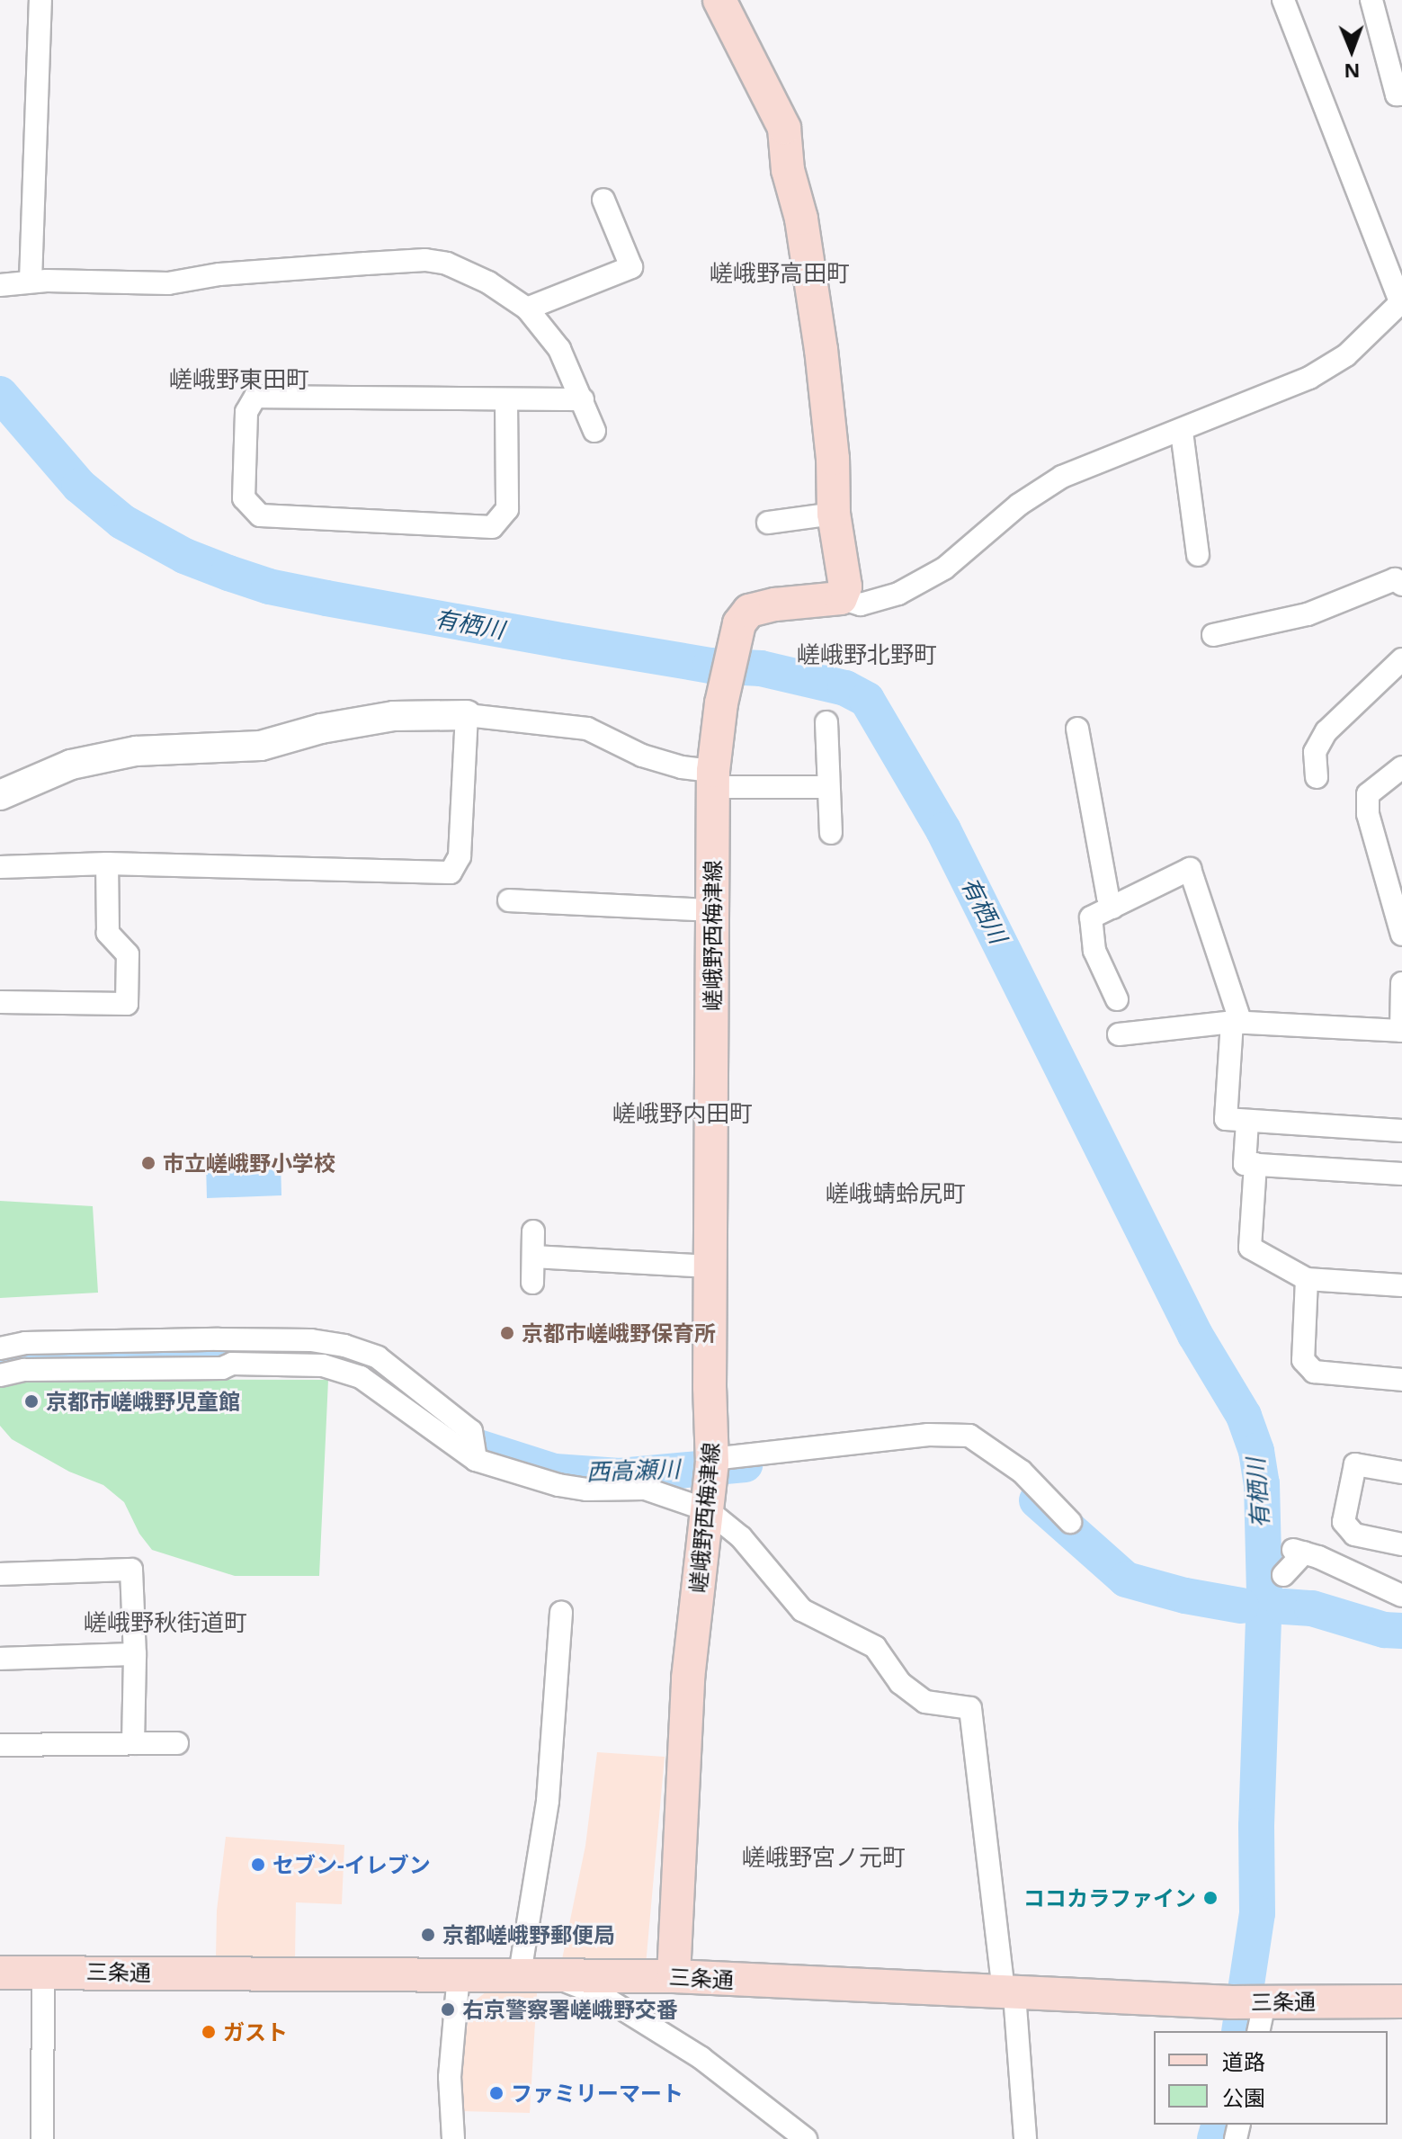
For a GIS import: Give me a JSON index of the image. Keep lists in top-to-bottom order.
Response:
{
  "streets": {
    "main road": ["嵯峨野西梅津線", "三条通"]
  },
  "crossings": [
    ["嵯峨野西梅津線", "三条通"]
  ],
  "districts": [
    "嵯峨野高田町",
    "嵯峨野東田町",
    "嵯峨野北野町",
    "嵯峨野内田町",
    "嵯峨蜻蛉尻町",
    "嵯峨野秋街道町",
    "嵯峨野宮ノ元町"
  ],
  "water": ["有栖川", "西高瀬川"],
  "places": [
    "市立嵯峨野小学校",
    "京都市嵯峨野保育所",
    "京都市嵯峨野児童館",
    "セブン-イレブン",
    "ココカラファイン",
    "京都嵯峨野郵便局",
    "右京警察署嵯峨野交番",
    "ガスト",
    "ファミリーマート"
  ],
  "legend": ["道路", "公園"],
  "north": "bottom"
}
